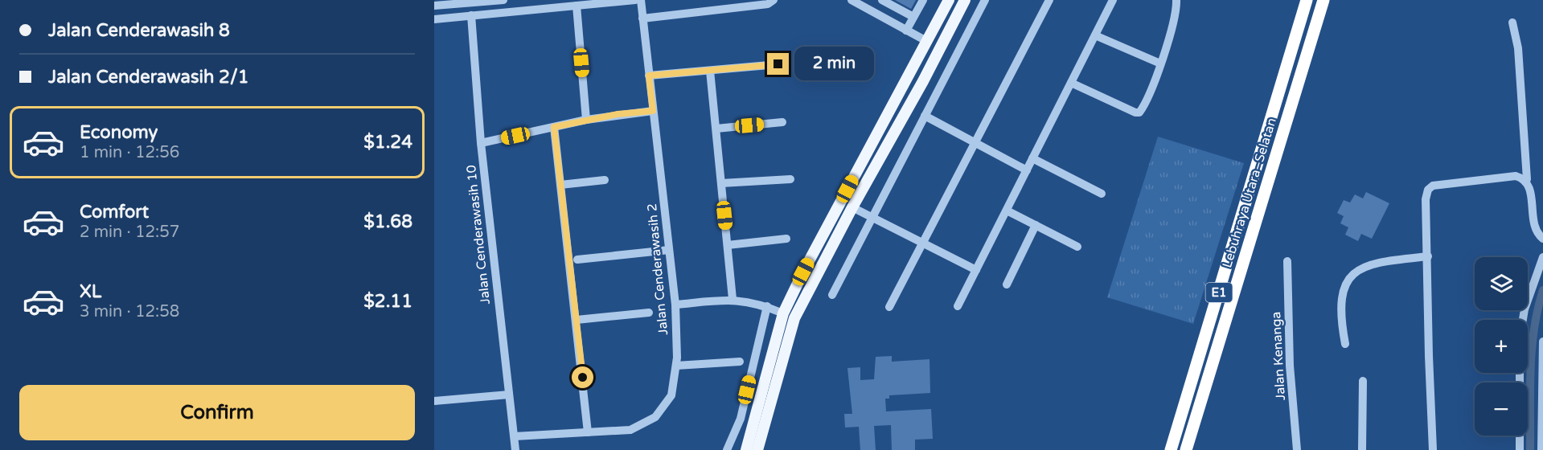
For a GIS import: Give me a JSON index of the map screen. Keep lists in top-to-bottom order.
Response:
{
  "streets": {
    "highway": ["Lebuhraya Utara–Selatan", "E1"],
    "street": ["Jalan Cenderawasih 10", "Jalan Cenderawasih 2", "Jalan Kenanga"]
  },
  "crossings": [
    ["Jalan Cenderawasih 10", "Jalan Cenderawasih 2"]
  ],
  "page": {
    "banner": ["Jalan Cenderawasih 8", "Jalan Cenderawasih 2/1"],
    "bubble": "2 min",
    "list": [
      {
        "name": "Economy",
        "note": "1 min · 12:56",
        "value": "$1.24"
      },
      {
        "name": "Comfort",
        "note": "2 min · 12:57",
        "value": "$1.68"
      },
      {
        "name": "XL",
        "note": "3 min · 12:58",
        "value": "$2.11"
      }
    ],
    "map_buttons": ["+", "−"],
    "buttons": "Confirm"
  }
}
